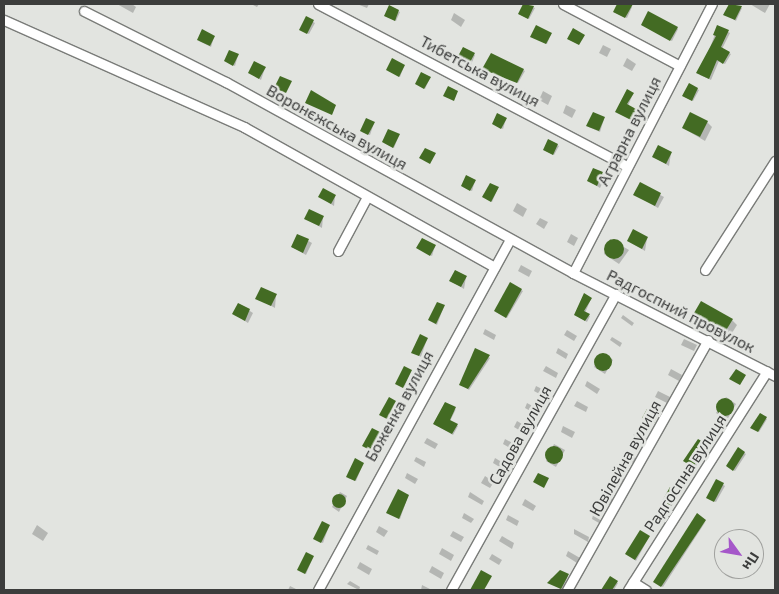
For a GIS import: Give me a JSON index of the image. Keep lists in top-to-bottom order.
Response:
{
  "streets": {
    "street": [
      "Тибетська вулиця",
      "Воронєжська вулиця",
      "Аграрна вулиця",
      "Радгоспний провулок",
      "Боженка вулиця",
      "Садова вулиця",
      "Ювілейна вулиця",
      "Радгоспна вулиця"
    ]
  },
  "crossings": [
    ["Тибетська вулиця", "Аграрна вулиця"],
    ["Воронєжська вулиця", "Аграрна вулиця"],
    ["Воронєжська вулиця", "Радгоспний провулок"],
    ["Воронєжська вулиця", "Боженка вулиця"],
    ["Аграрна вулиця", "Радгоспний провулок"],
    ["Радгоспний провулок", "Садова вулиця"],
    ["Радгоспний провулок", "Ювілейна вулиця"],
    ["Радгоспний провулок", "Радгоспна вулиця"]
  ],
  "north": "bottom right"
}
